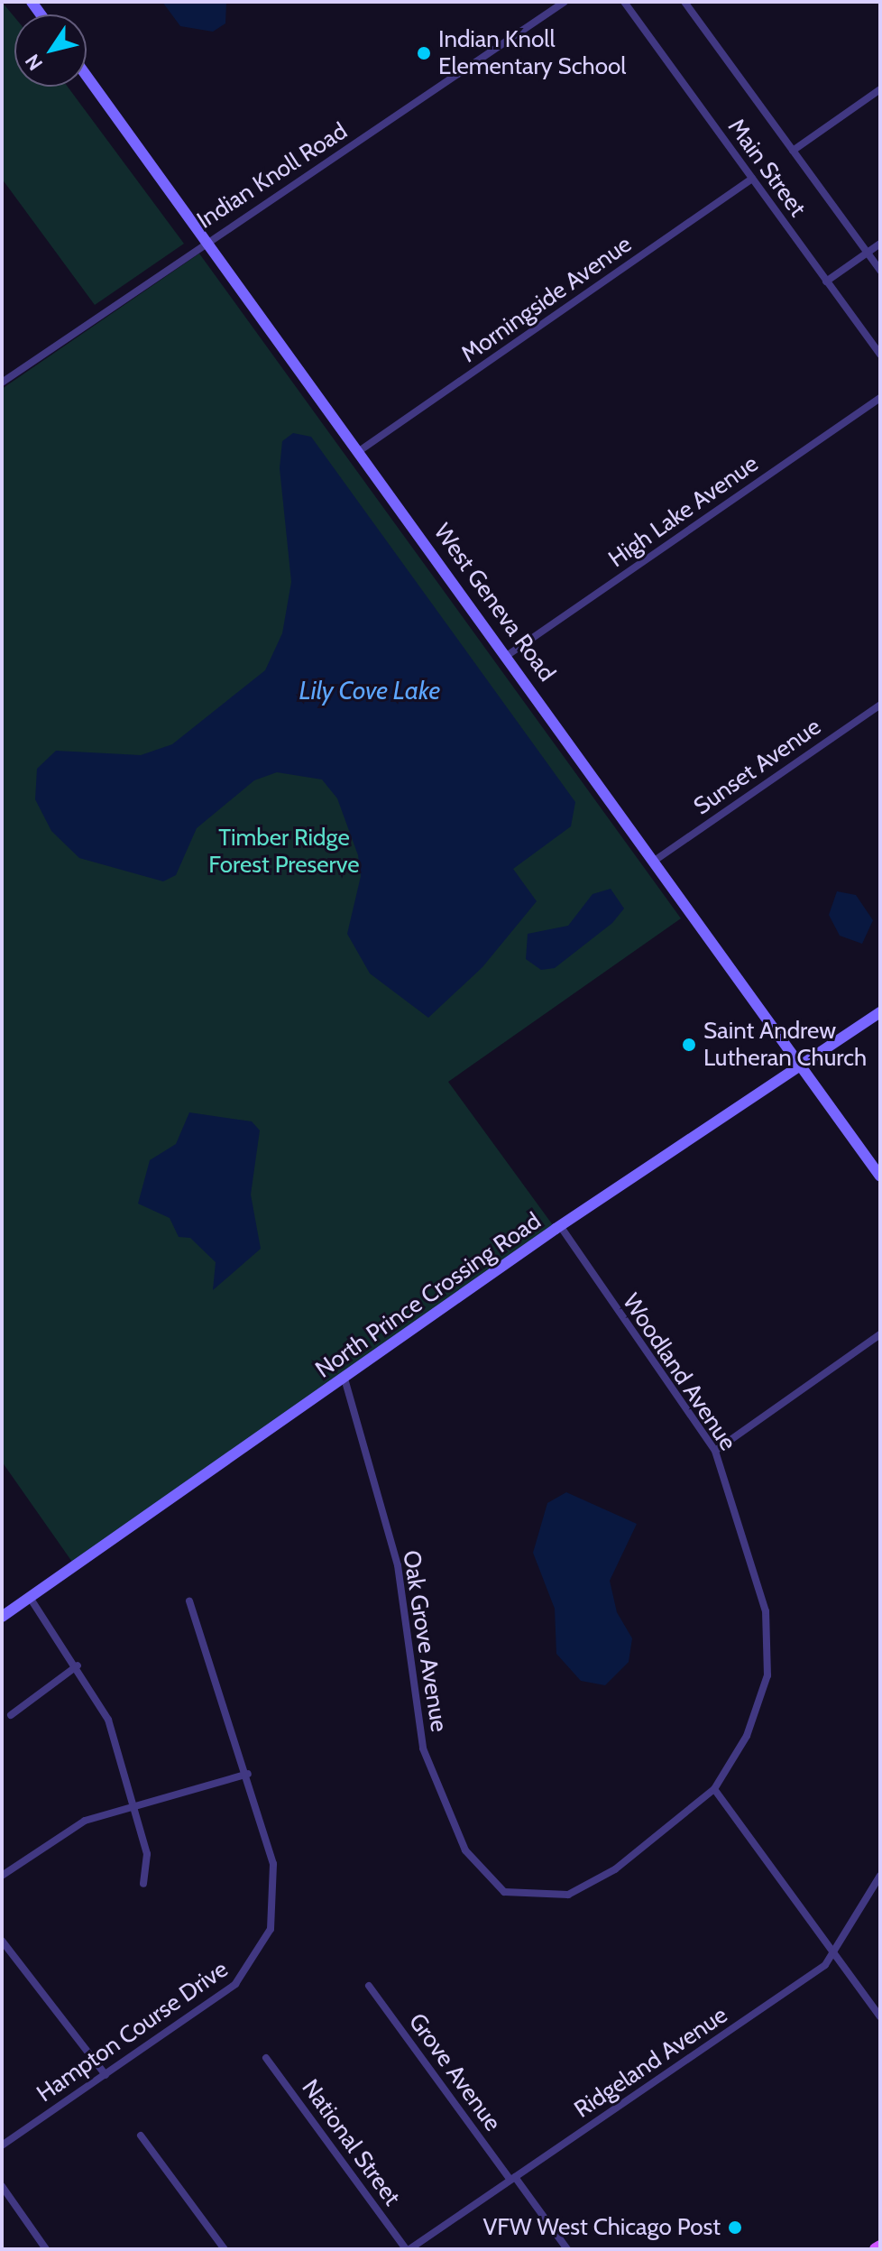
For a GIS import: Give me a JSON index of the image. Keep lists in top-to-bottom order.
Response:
{
  "streets": {
    "main road": ["West Geneva Road", "North Prince Crossing Road"],
    "street": [
      "Main Street",
      "Indian Knoll Road",
      "Morningside Avenue",
      "High Lake Avenue",
      "Sunset Avenue",
      "Woodland Avenue",
      "Oak Grove Avenue",
      "Hampton Course Drive",
      "Ridgeland Avenue",
      "Grove Avenue",
      "National Street"
    ]
  },
  "crossings": [
    ["Main Street", "Morningside Avenue"],
    ["Indian Knoll Road", "West Geneva Road"],
    ["Morningside Avenue", "West Geneva Road"],
    ["High Lake Avenue", "West Geneva Road"],
    ["West Geneva Road", "Sunset Avenue"],
    ["West Geneva Road", "North Prince Crossing Road"],
    ["North Prince Crossing Road", "Woodland Avenue"],
    ["North Prince Crossing Road", "Oak Grove Avenue"],
    ["Woodland Avenue", "Oak Grove Avenue"],
    ["Ridgeland Avenue", "Grove Avenue"],
    ["Ridgeland Avenue", "National Street"]
  ],
  "water": ["Lily Cove Lake"],
  "parks": ["Timber Ridge Forest Preserve"],
  "places": ["Indian Knoll Elementary School", "Saint Andrew Lutheran Church", "VFW West Chicago Post"],
  "north": "bottom left"
}
